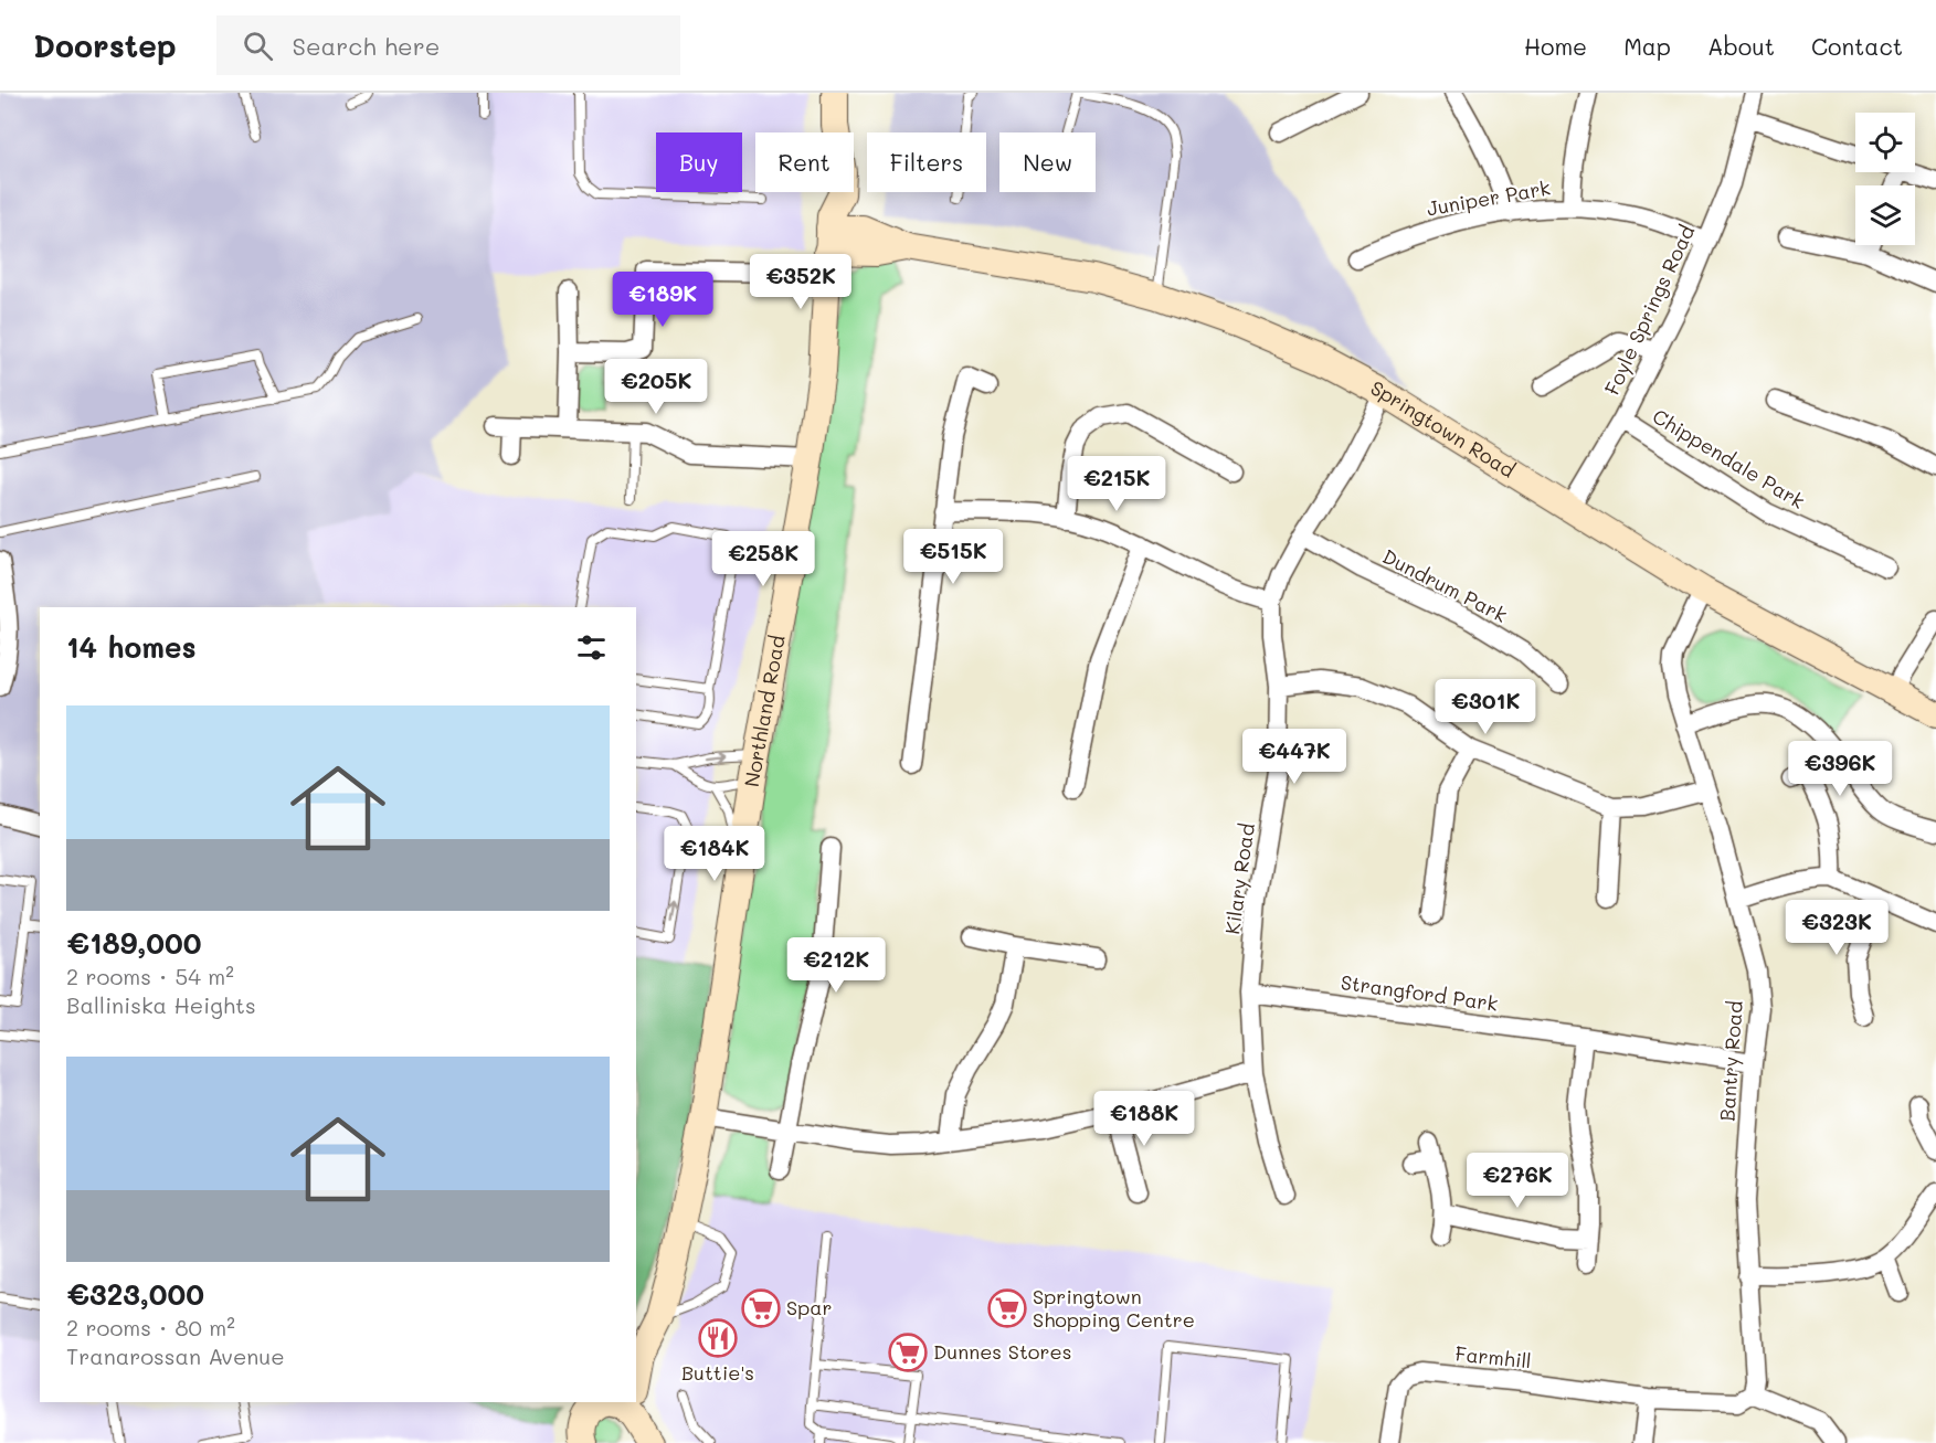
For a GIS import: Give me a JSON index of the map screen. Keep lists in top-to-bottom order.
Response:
{
  "streets": {
    "main road": ["Springtown Road", "Northland Road"],
    "street": [
      "Juniper Park",
      "Foyle Springs Road",
      "Chippendale Park",
      "Dundrum Park",
      "Kilary Road",
      "Strangford Park",
      "Bantry Road",
      "Farmhill"
    ]
  },
  "crossings": [
    ["Juniper Park", "Foyle Springs Road"],
    ["Foyle Springs Road", "Springtown Road"],
    ["Foyle Springs Road", "Chippendale Park"],
    ["Springtown Road", "Northland Road"],
    ["Springtown Road", "Kilary Road"],
    ["Springtown Road", "Bantry Road"],
    ["Dundrum Park", "Kilary Road"],
    ["Kilary Road", "Strangford Park"],
    ["Strangford Park", "Bantry Road"],
    ["Bantry Road", "Farmhill"]
  ],
  "places": {
    "supermarket": ["Spar", "Springtown Shopping Centre", "Dunnes Stores"],
    "restaurant": ["Buttie's"]
  },
  "page": {
    "header": "Doorstep",
    "search": "Search here",
    "nav": [
      "Home",
      "Map",
      "About",
      "Contact"
    ],
    "chip": [
      "Buy",
      "Rent",
      "Filters",
      "New"
    ],
    "price": [
      "€352K",
      "€189K",
      "€205K",
      "€215K",
      "€515K",
      "€258K",
      "€301K",
      "€447K",
      "€396K",
      "€184K",
      "€323K",
      "€212K",
      "€188K",
      "€276K"
    ],
    "heading": "14 homes",
    "list": [
      {
        "name": "€189,000",
        "note": "2 rooms · 54 m² · Balliniska Heights"
      },
      {
        "name": "€323,000",
        "note": "2 rooms · 80 m² · Tranarossan Avenue"
      }
    ]
  }
}
